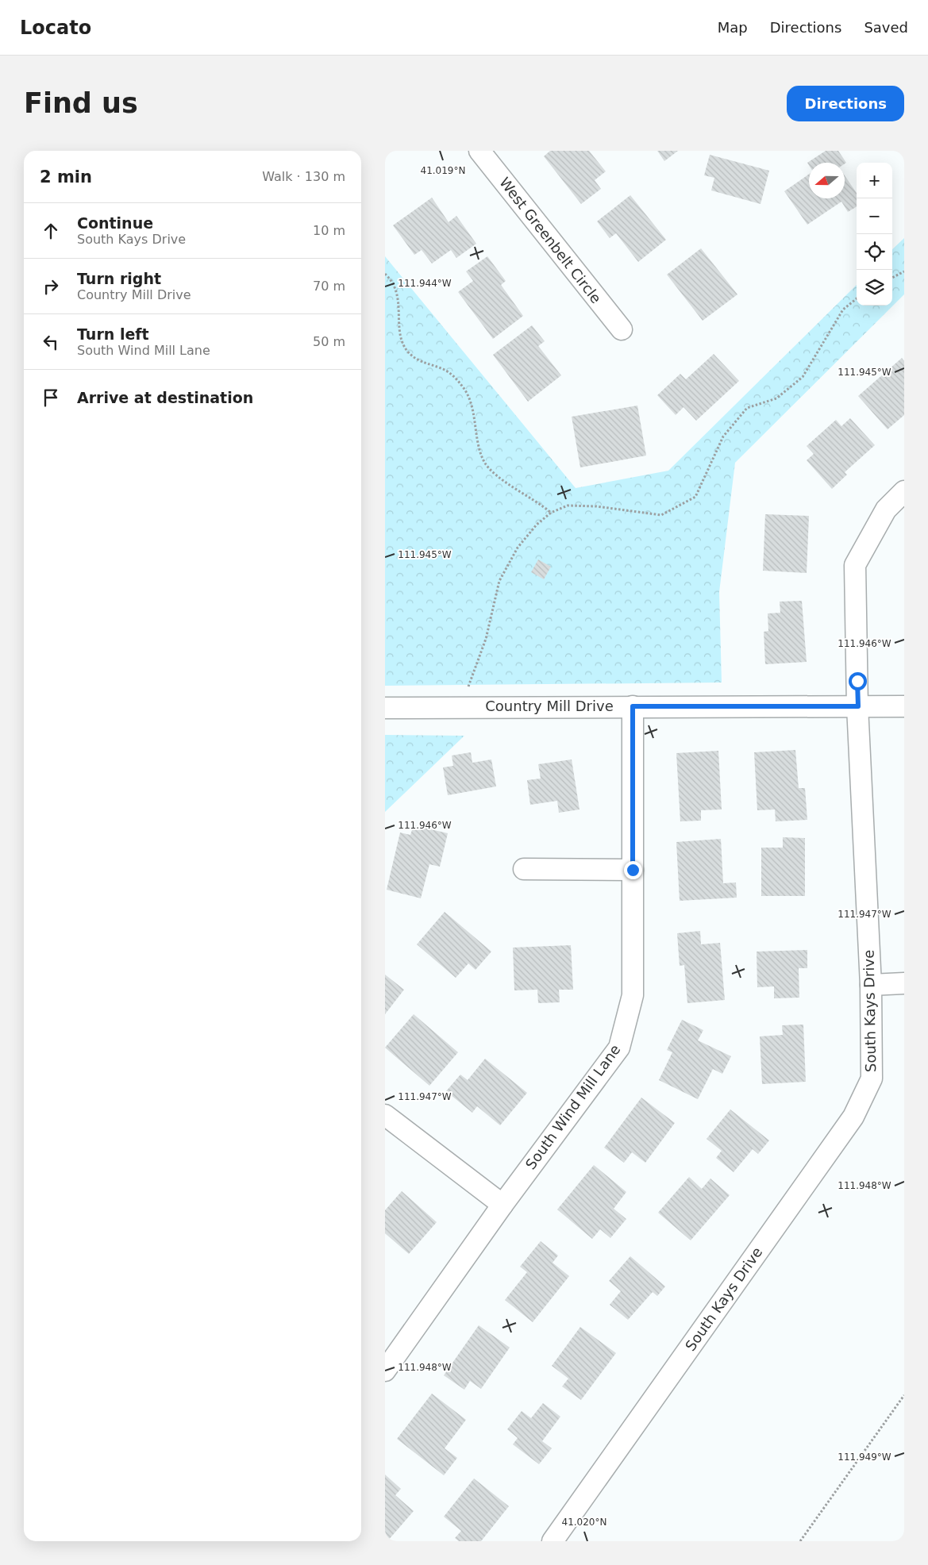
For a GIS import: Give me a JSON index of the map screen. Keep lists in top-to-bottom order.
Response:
{
  "streets": {
    "street": [
      "West Greenbelt Circle",
      "Country Mill Drive",
      "South Kays Drive",
      "South Wind Mill Lane"
    ]
  },
  "crossings": [
    ["Country Mill Drive", "South Kays Drive"],
    ["Country Mill Drive", "South Wind Mill Lane"]
  ],
  "north": "left",
  "page": {
    "header": "Locato",
    "nav": ["Map", "Directions", "Saved"],
    "buttons": "Directions",
    "title": "Find us",
    "heading": ["2 min", "Walk · 130 m"],
    "map_buttons": ["+", "−"],
    "list": [
      ["Continue", "South Kays Drive", "10 m"],
      ["Turn right", "Country Mill Drive", "70 m"],
      ["Turn left", "South Wind Mill Lane", "50 m"],
      "Arrive at destination"
    ]
  },
  "coordinates": [
    "41.019°N",
    "111.944°W",
    "111.945°W",
    "111.946°W",
    "111.947°W",
    "111.948°W",
    "111.949°W",
    "41.020°N"
  ]
}
